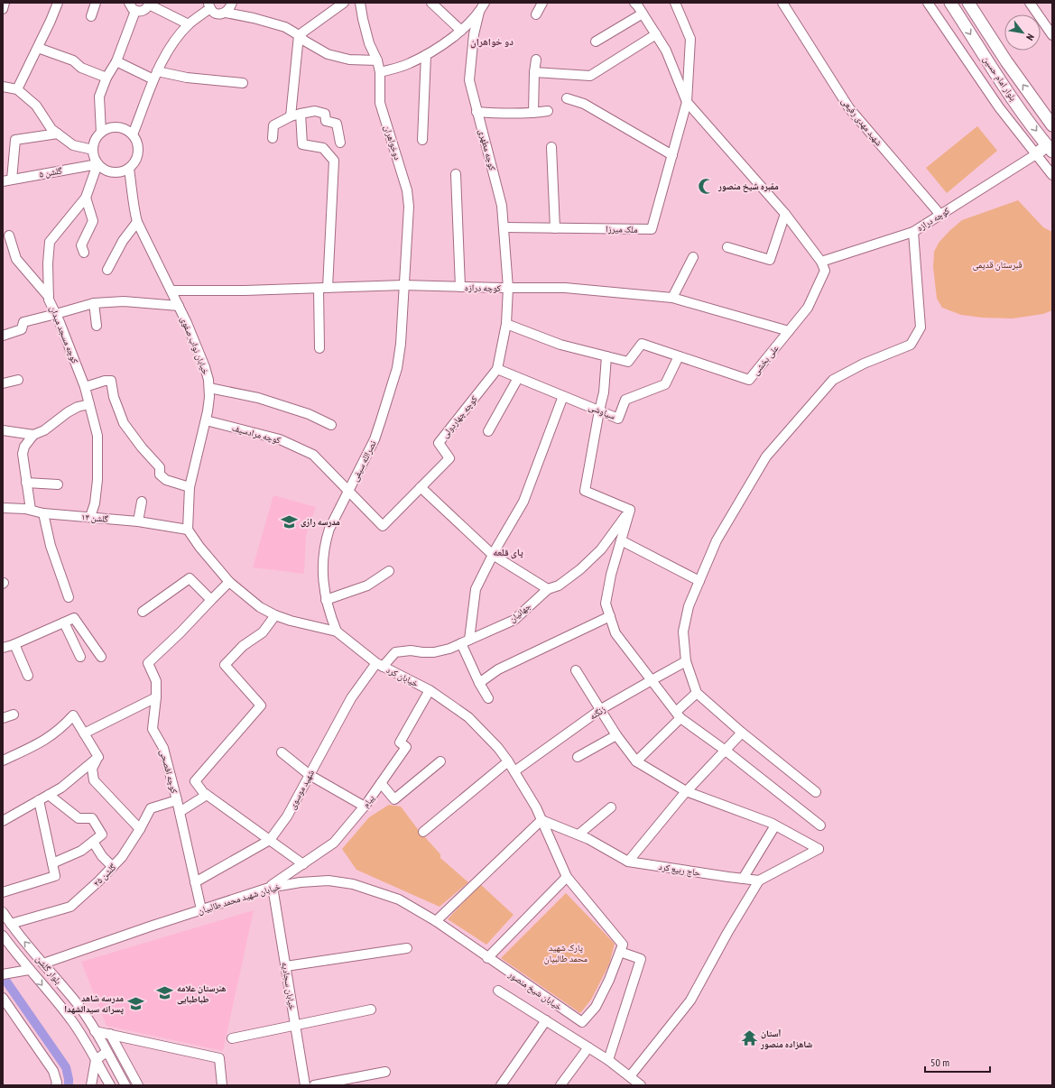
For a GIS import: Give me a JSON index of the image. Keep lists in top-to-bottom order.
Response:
{
  "streets": {
    "main road": ["بلوار امام حسین"],
    "street": [
      "شهید مهدی رفیعی",
      "دوخواهران",
      "کوچه مطهری",
      "گلشن ۵",
      "کوچه درازه",
      "ملک میرزا",
      "کوچه مسجد میدان",
      "خیابان نواب صفوی",
      "علی بخشی",
      "سیاوشی",
      "کوچه چهاردولی",
      "کوچه مرادسیف",
      "نصرالله سیفی",
      "گلشن ۱۴",
      "جهانیان",
      "خیابان کرد",
      "زنگنه",
      "کوچه افصحی",
      "شهید موسوی",
      "پیام",
      "حاج ربیع کرد",
      "گلشن ۲۵",
      "خیابان شهید محمد طالبیان",
      "بلوار گلشن",
      "خیابان سجادیه",
      "خیابان شیخ منصور"
    ]
  },
  "crossings": [
    ["شهید مهدی رفیعی", "کوچه درازه"],
    ["دوخواهران", "کوچه درازه"],
    ["دوخواهران", "نصرالله سیفی"],
    ["کوچه مطهری", "کوچه درازه"],
    ["کوچه مطهری", "ملک میرزا"],
    ["کوچه مطهری", "سیاوشی"],
    ["کوچه مطهری", "کوچه چهاردولی"],
    ["گلشن ۵", "کوچه مسجد میدان"],
    ["گلشن ۵", "خیابان نواب صفوی"],
    ["کوچه درازه", "خیابان نواب صفوی"],
    ["کوچه درازه", "علی بخشی"],
    ["کوچه درازه", "نصرالله سیفی"],
    ["کوچه مسجد میدان", "خیابان نواب صفوی"],
    ["کوچه مسجد میدان", "گلشن ۱۴"],
    ["خیابان نواب صفوی", "کوچه مرادسیف"],
    ["خیابان نواب صفوی", "گلشن ۱۴"],
    ["خیابان نواب صفوی", "خیابان کرد"],
    ["علی بخشی", "سیاوشی"],
    ["سیاوشی", "کوچه چهاردولی"],
    ["کوچه چهاردولی", "کوچه مرادسیف"],
    ["کوچه مرادسیف", "نصرالله سیفی"],
    ["نصرالله سیفی", "خیابان کرد"],
    ["گلشن ۱۴", "خیابان کرد"],
    ["جهانیان", "خیابان کرد"],
    ["جهانیان", "شهید موسوی"],
    ["خیابان کرد", "زنگنه"],
    ["خیابان کرد", "کوچه افصحی"],
    ["خیابان کرد", "شهید موسوی"],
    ["خیابان کرد", "پیام"],
    ["خیابان کرد", "حاج ربیع کرد"],
    ["خیابان کرد", "خیابان شیخ منصور"],
    ["کوچه افصحی", "شهید موسوی"],
    ["کوچه افصحی", "گلشن ۲۵"],
    ["کوچه افصحی", "خیابان شهید محمد طالبیان"],
    ["پیام", "خیابان شهید محمد طالبیان"],
    ["پیام", "خیابان سجادیه"],
    ["گلشن ۲۵", "بلوار گلشن"],
    ["خیابان شهید محمد طالبیان", "بلوار گلشن"],
    ["خیابان شهید محمد طالبیان", "خیابان سجادیه"],
    ["خیابان شهید محمد طالبیان", "خیابان شیخ منصور"]
  ],
  "districts": ["دو خواهران", "پای قلعه"],
  "parks": ["قبرستان قدیمی", "پارک شهید محمد طالبیان"],
  "places": {
    "mosque": ["مقبره شیخ منصور"],
    "school or university": ["مدرسه رازی", "هنرستان علامه طباطبایی", "مدرسه شاهد پسرانه سیدالشهدا"],
    "temple": ["آستان شاهزاده منصور"]
  },
  "scale_bar": "50 m",
  "north": "bottom right"
}
